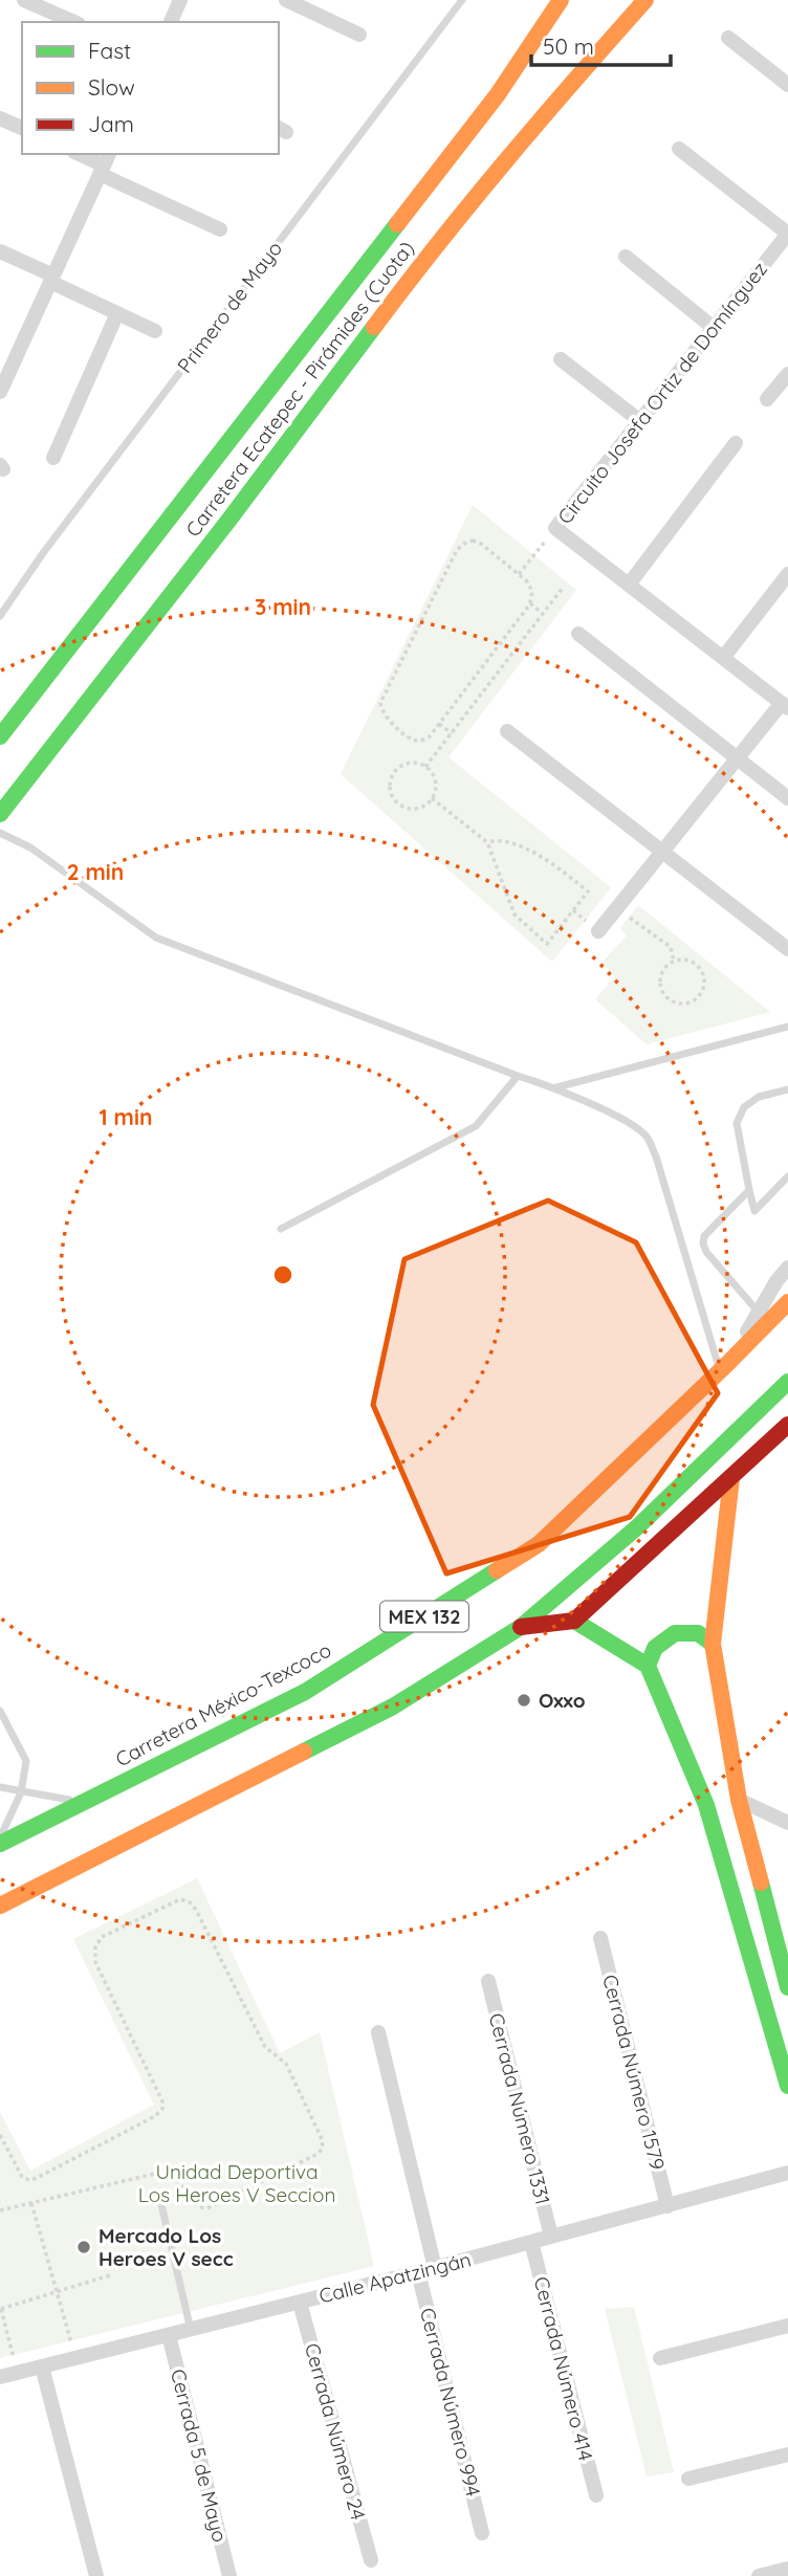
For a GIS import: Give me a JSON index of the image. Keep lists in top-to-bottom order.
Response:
{
  "streets": {
    "main road": ["Carretera Ecatepec - Pirámides (Cuota)", "MEX 132", "Carretera México-Texcoco"],
    "street": [
      "Circuito Josefa Ortiz de Domínguez",
      "Cerrada Número 1579",
      "Cerrada Número 1331",
      "Calle Apatzingán",
      "Cerrada Número 414",
      "Cerrada Número 994",
      "Cerrada Número 24",
      "Cerrada 5 de Mayo"
    ],
    "lane": ["Primero de Mayo"]
  },
  "crossings": [
    ["Cerrada Número 1579", "Calle Apatzingán"],
    ["Cerrada Número 1331", "Calle Apatzingán"],
    ["Calle Apatzingán", "Cerrada Número 414"],
    ["Calle Apatzingán", "Cerrada Número 994"],
    ["Calle Apatzingán", "Cerrada Número 24"],
    ["Calle Apatzingán", "Cerrada 5 de Mayo"]
  ],
  "parks": ["Unidad Deportiva Los Heroes V Seccion"],
  "places": ["Oxxo", "Mercado Los Heroes V secc"],
  "legend": ["Fast", "Slow", "Jam"],
  "scale_bar": "50 m",
  "rings": ["3 min", "2 min", "1 min"]
}
